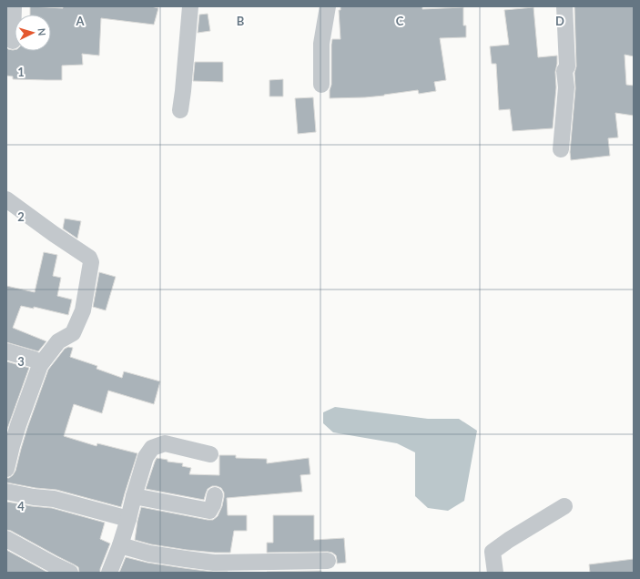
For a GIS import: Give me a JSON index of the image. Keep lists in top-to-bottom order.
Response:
{
  "north": "right",
  "grid": {
    "columns": [
      "A",
      "B",
      "C",
      "D"
    ],
    "rows": [
      "1",
      "2",
      "3",
      "4"
    ]
  }
}
